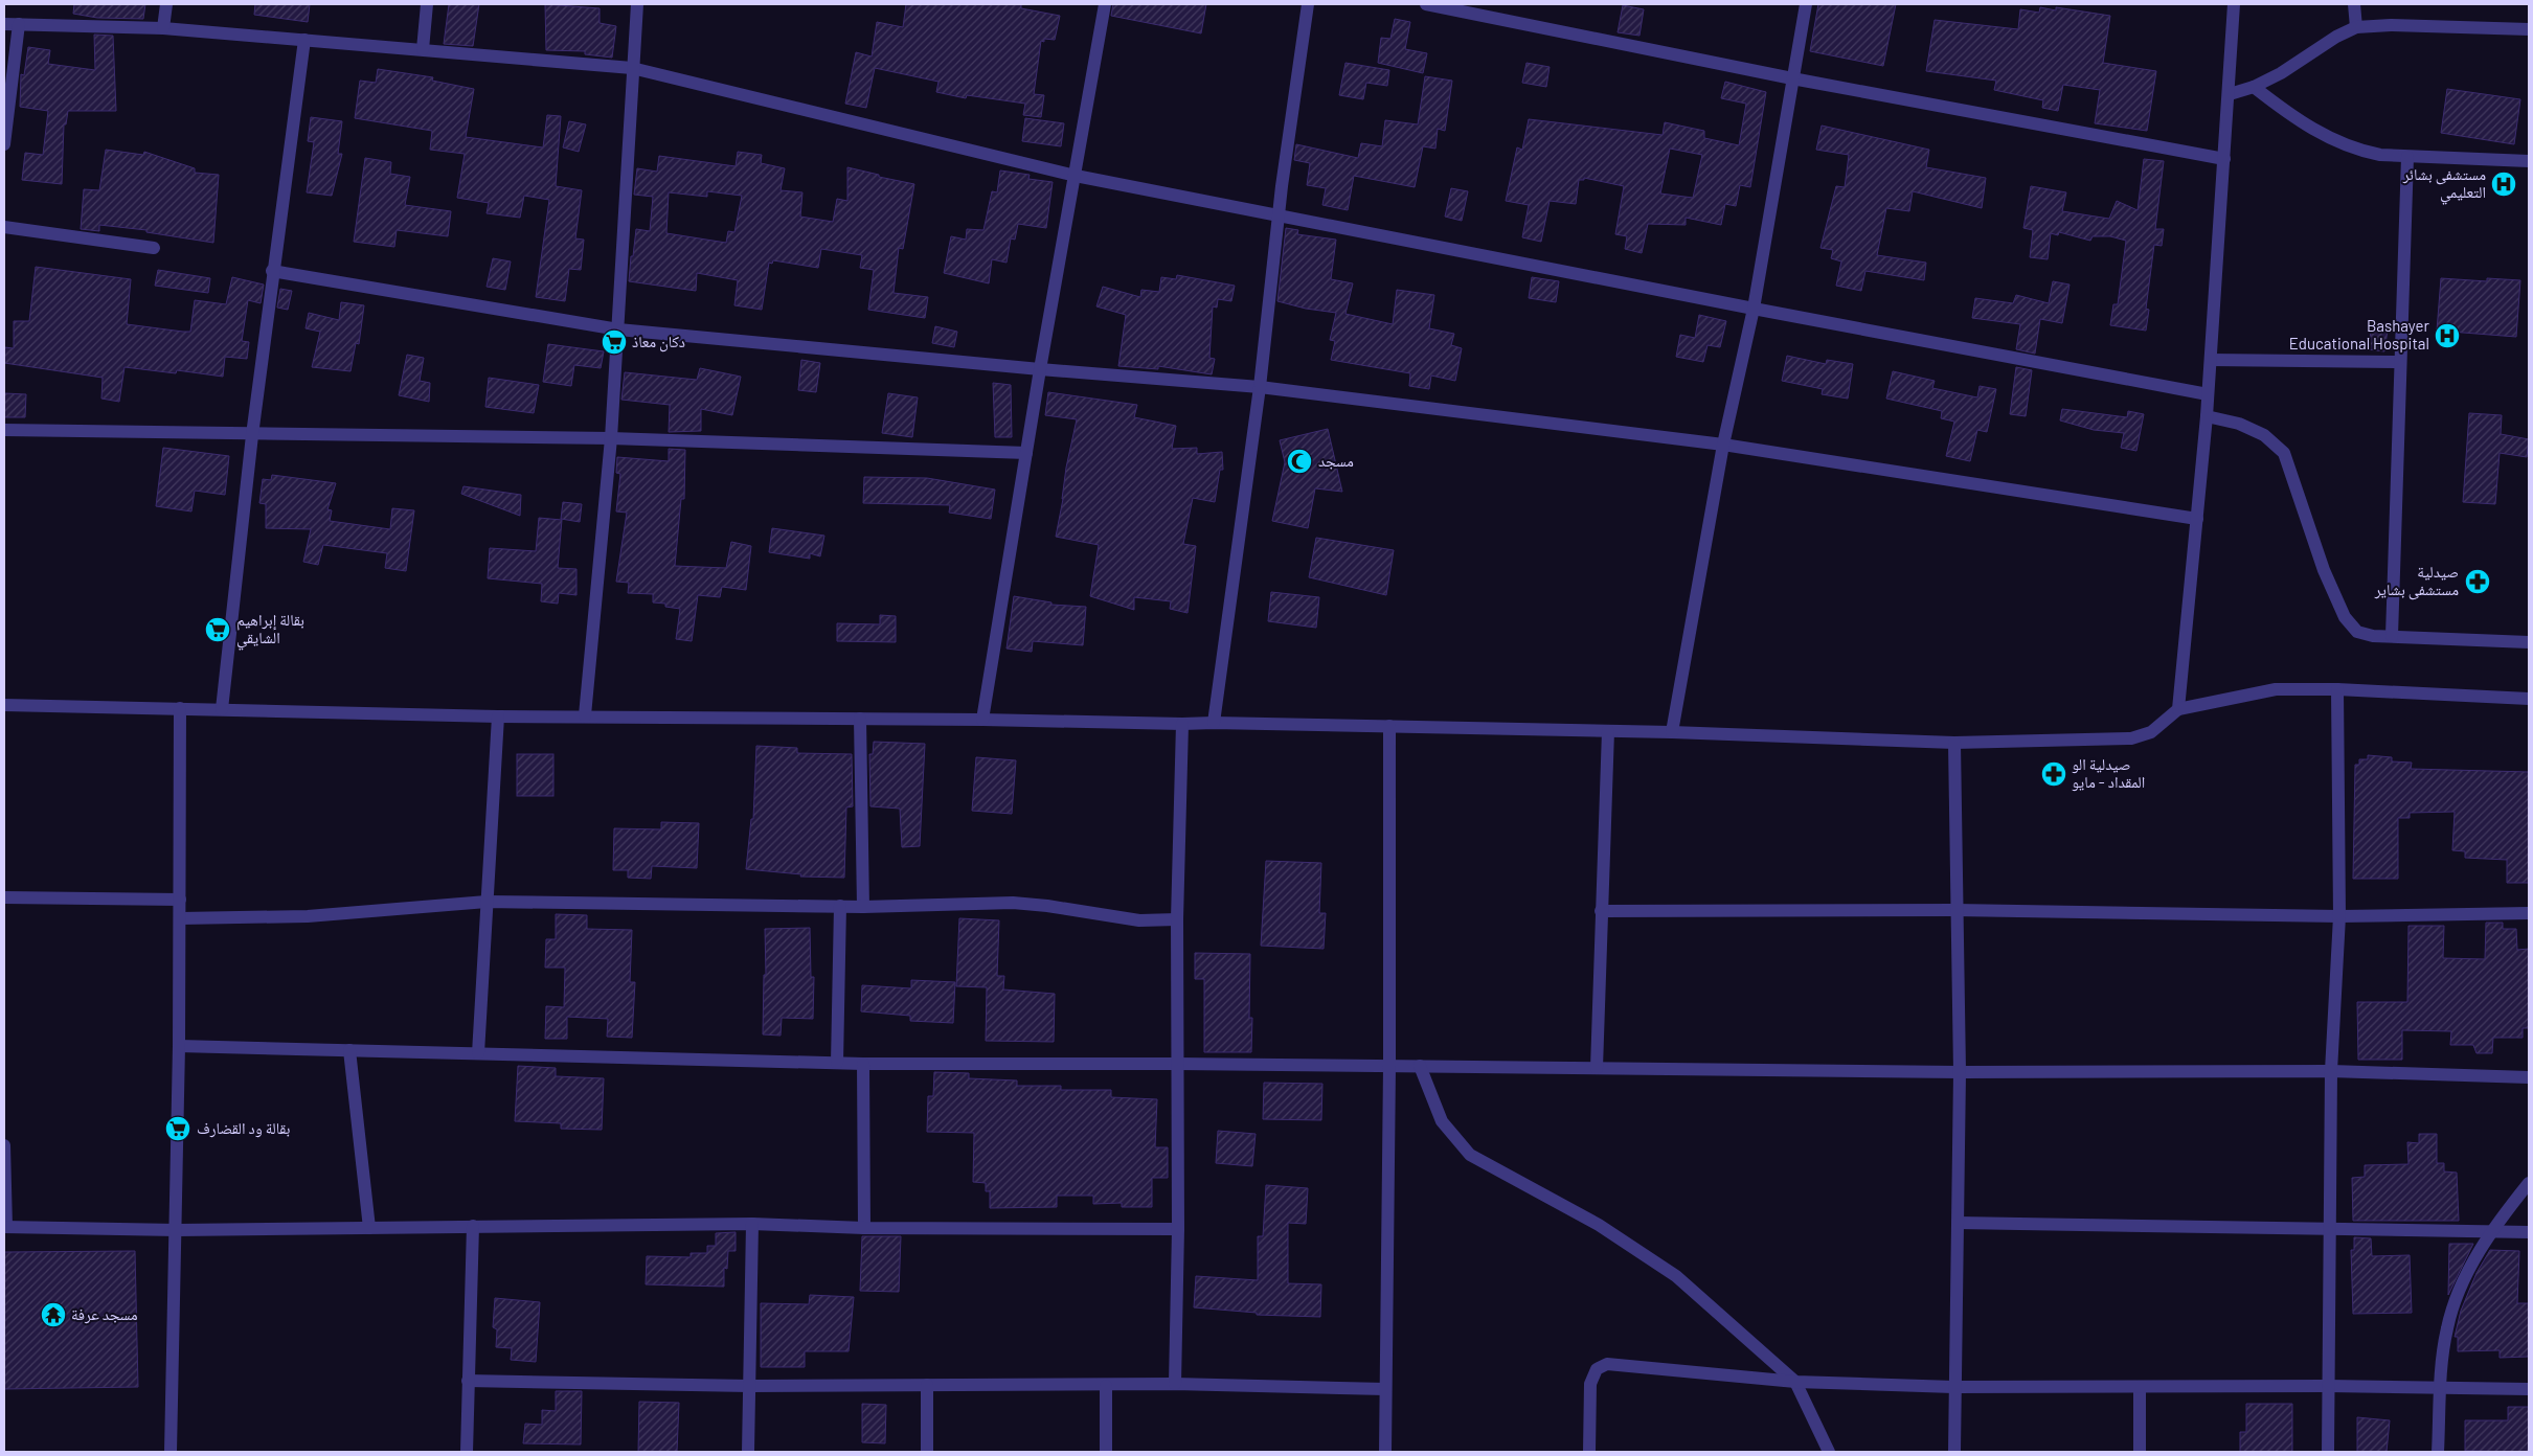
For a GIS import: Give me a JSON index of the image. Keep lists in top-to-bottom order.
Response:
{
  "places": {
    "hospital": ["مستشفى بشائر التعليمي", "Bashayer Educational Hospital"],
    "supermarket": ["دكان معاذ", "بقالة إبراهيم الشايقي", "بقالة ود القضارف"],
    "mosque": ["مسجد"],
    "pharmacy": ["صيدلية مستشفى بشاير", "صيدلية الو المقداد - مايو"],
    "temple": ["مسجد عرفة"]
  }
}
